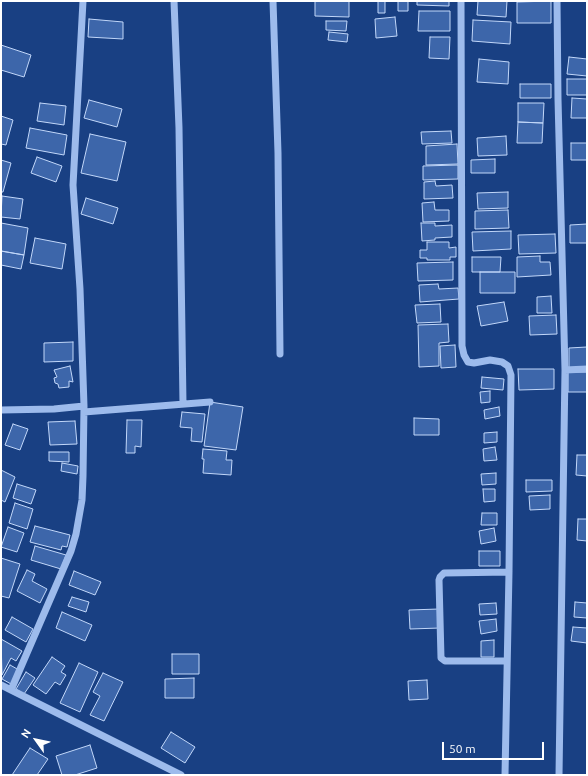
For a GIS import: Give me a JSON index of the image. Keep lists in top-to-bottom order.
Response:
{
  "scale_bar": "50 m",
  "north": "top left"
}
